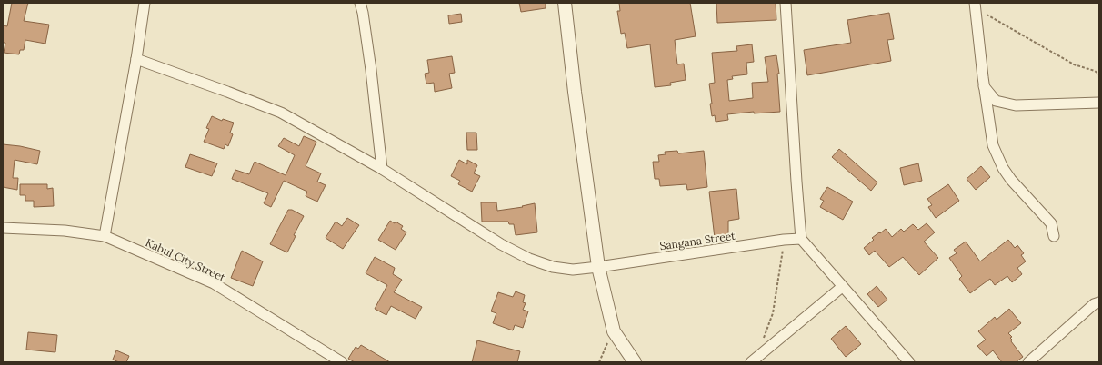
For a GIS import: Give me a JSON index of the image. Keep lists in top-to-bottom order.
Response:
{
  "streets": {
    "street": ["Sangana Street", "Kabul City Street"]
  }
}
